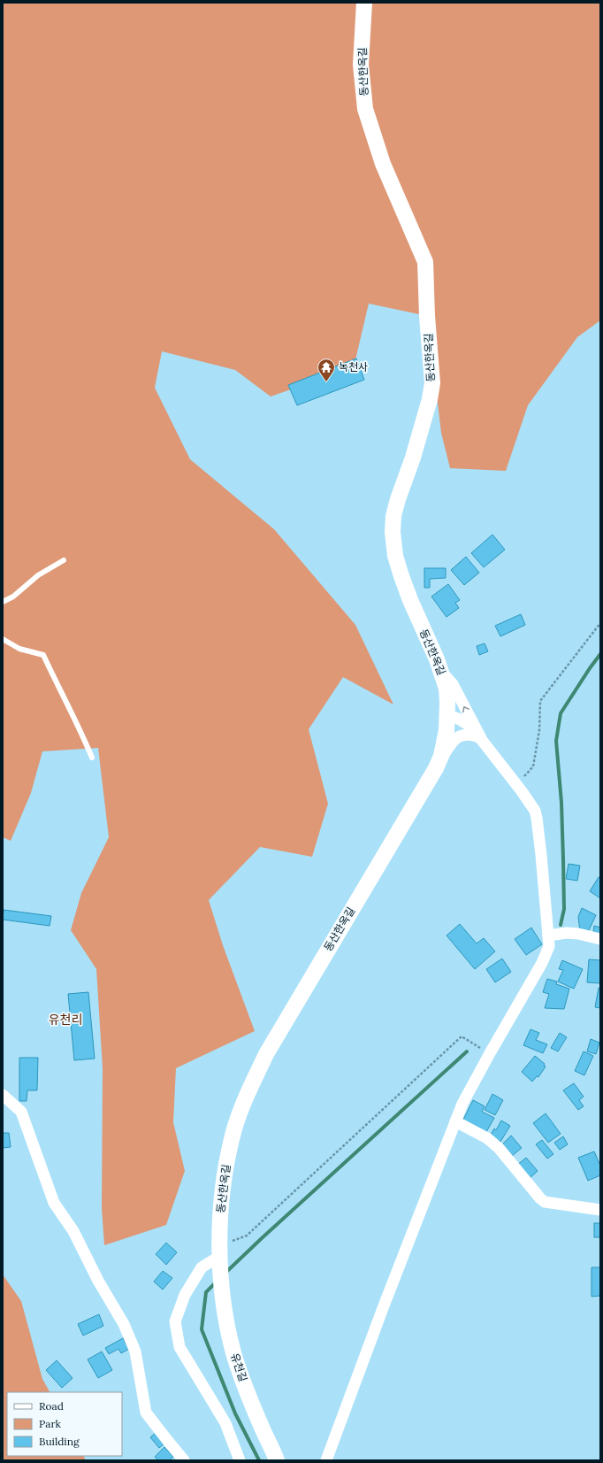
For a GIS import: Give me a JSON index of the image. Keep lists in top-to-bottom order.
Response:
{
  "streets": {
    "street": ["동산한옥길", "유천길"]
  },
  "crossings": [
    ["동산한옥길", "유천길"]
  ],
  "districts": ["유천리"],
  "places": {
    "temple": ["녹천사"]
  },
  "legend": ["Road", "Park", "Building"]
}
